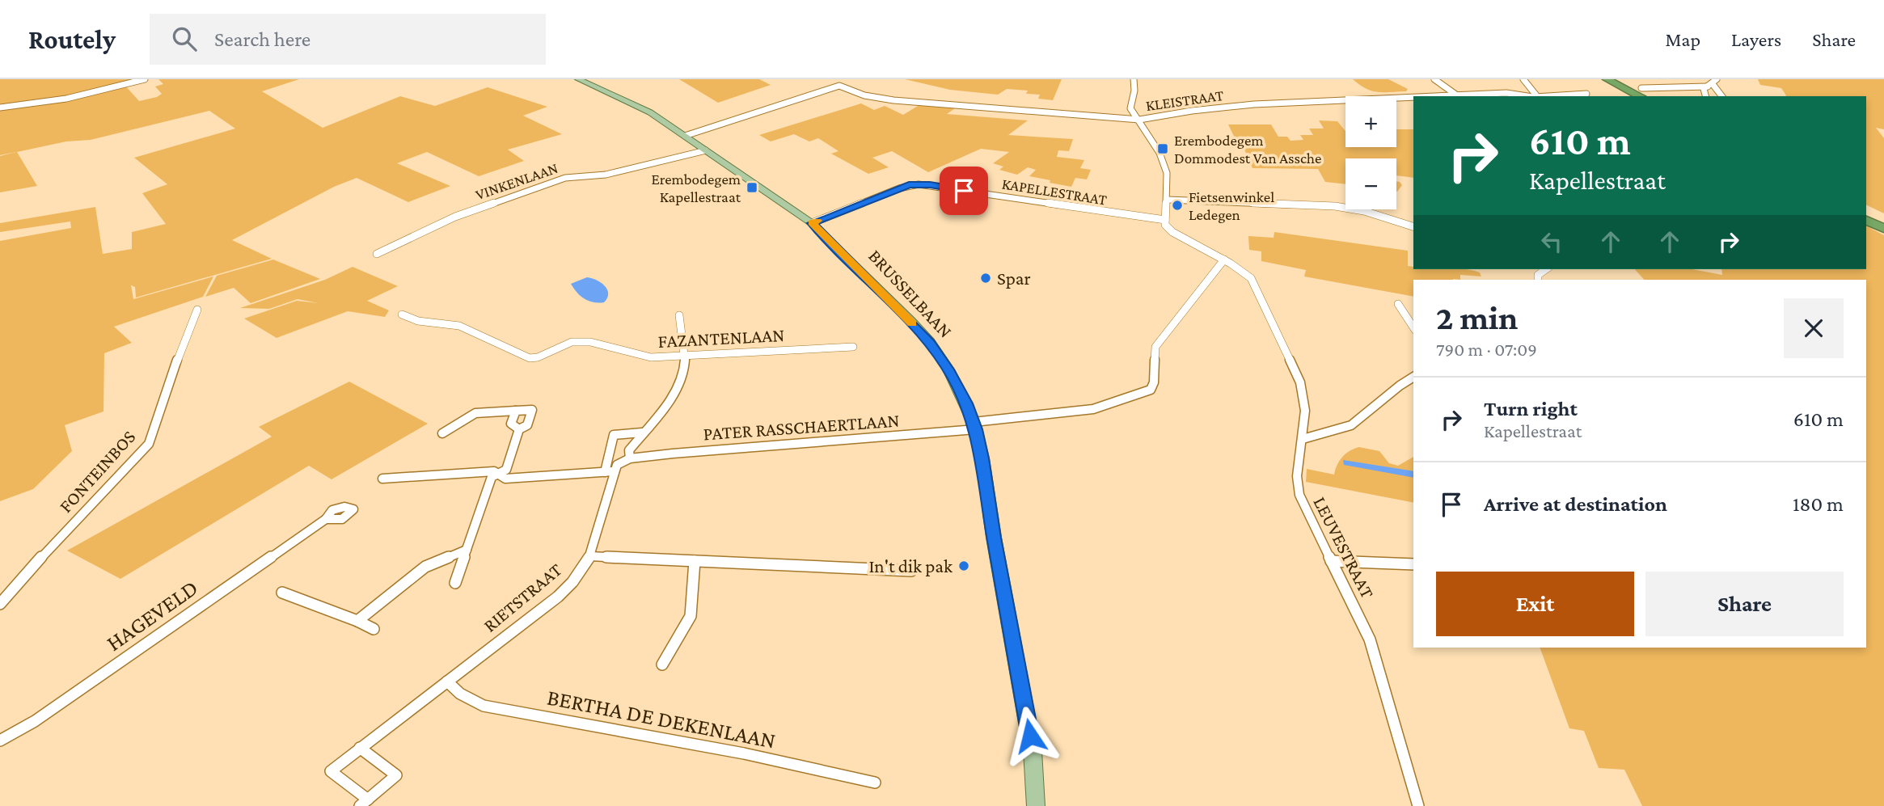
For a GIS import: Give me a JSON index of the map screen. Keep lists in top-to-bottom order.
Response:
{
  "streets": {
    "main road": ["BRUSSELBAAN"],
    "street": [
      "KLEISTRAAT",
      "VINKENLAAN",
      "KAPELLESTRAAT",
      "FAZANTENLAAN",
      "PATER RASSCHAERTLAAN",
      "FONTEINBOS",
      "LEUVESTRAAT",
      "RIETSTRAAT",
      "HAGEVELD",
      "BERTHA DE DEKENLAAN"
    ]
  },
  "crossings": [
    ["KLEISTRAAT", "BRUSSELBAAN"],
    ["VINKENLAAN", "BRUSSELBAAN"],
    ["KAPELLESTRAAT", "BRUSSELBAAN"],
    ["KAPELLESTRAAT", "LEUVESTRAAT"],
    ["BRUSSELBAAN", "PATER RASSCHAERTLAAN"],
    ["PATER RASSCHAERTLAAN", "LEUVESTRAAT"],
    ["RIETSTRAAT", "BERTHA DE DEKENLAAN"]
  ],
  "places": {
    "transit": ["Erembodegem Dommodest Van Assche", "Erembodegem Kapellestraat"],
    "other": ["Fietsenwinkel Ledegen", "Spar", "In't dik pak"]
  },
  "page": {
    "header": "Routely",
    "search": "Search here",
    "nav": ["Map", "Layers", "Share"],
    "map_buttons": ["+", "−"],
    "turn": ["610 m", "Kapellestraat"],
    "heading": ["2 min", "790 m · 07:09"],
    "list": [
      {
        "name": "Turn right",
        "note": "Kapellestraat",
        "value": "610 m"
      },
      {
        "name": "Arrive at destination",
        "value": "180 m"
      }
    ],
    "buttons": ["Exit", "Share"]
  }
}
